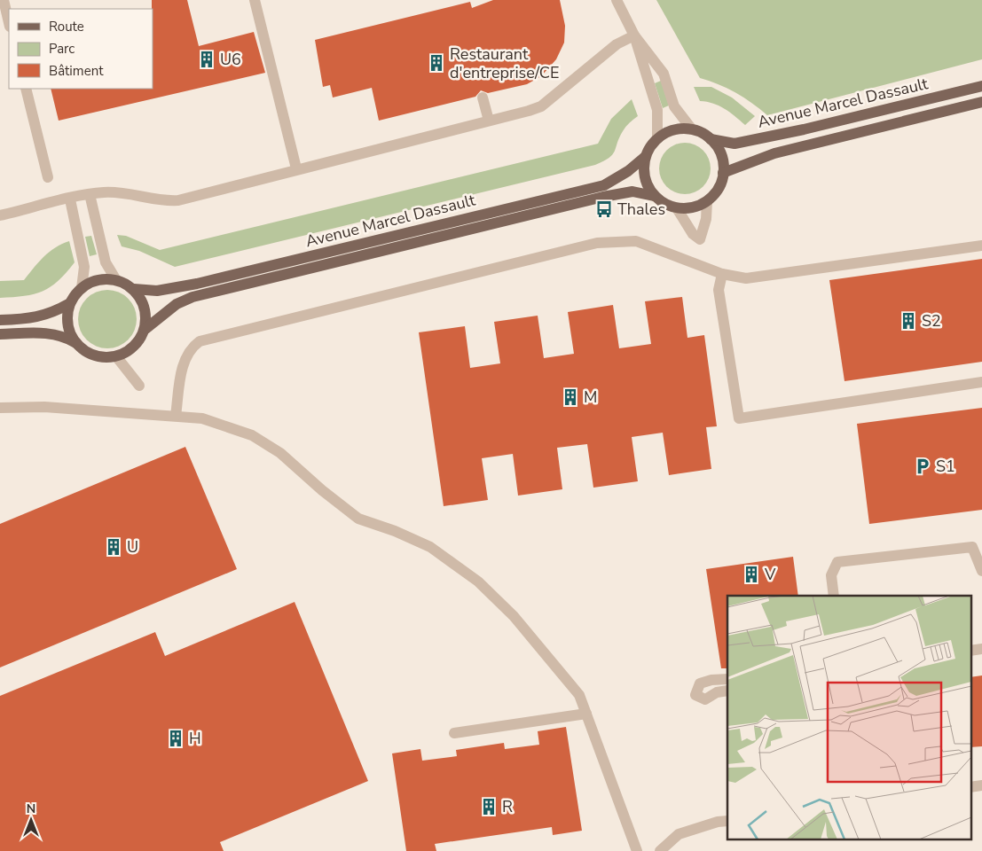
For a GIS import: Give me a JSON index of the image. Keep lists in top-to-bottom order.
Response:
{
  "streets": {
    "main road": ["Avenue Marcel Dassault"]
  },
  "places": {
    "building": [
      "U6",
      "Restaurant d'entreprise/CE",
      "S2",
      "M",
      "U",
      "V",
      "H",
      "R"
    ],
    "bus stop": ["Thales"],
    "parking": ["S1"]
  },
  "legend": ["Route", "Parc", "Bâtiment"],
  "north": "top"
}
